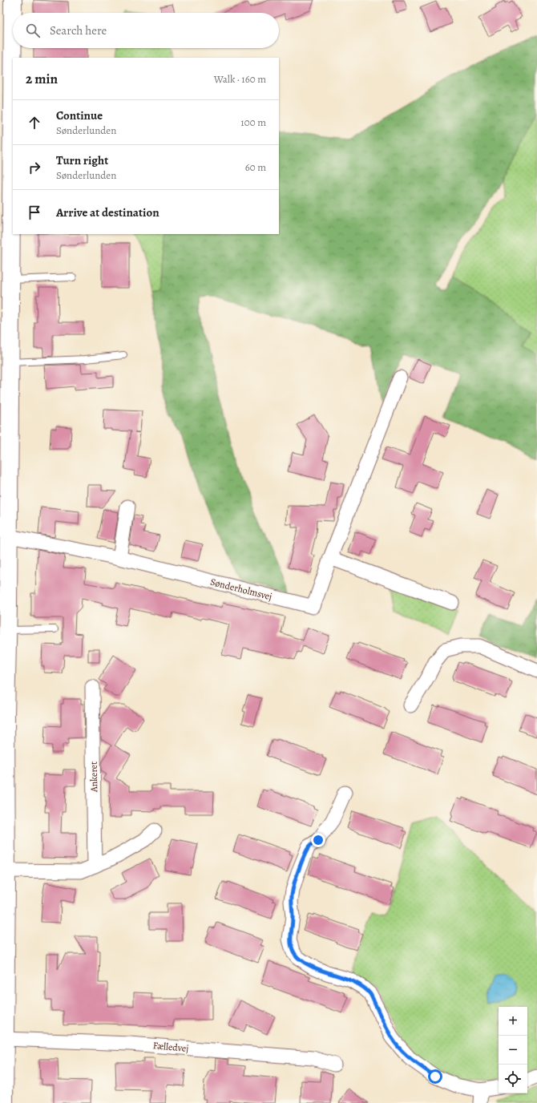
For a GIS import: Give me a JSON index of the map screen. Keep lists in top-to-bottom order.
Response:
{
  "streets": {
    "street": ["Sønderholmsvej", "Ankeret", "Fælledvej"]
  },
  "page": {
    "search": "Search here",
    "heading": ["2 min", "Walk · 160 m"],
    "list": [
      ["Continue", "Sønderlunden", "100 m"],
      ["Turn right", "Sønderlunden", "60 m"],
      "Arrive at destination"
    ],
    "map_buttons": ["+", "−"]
  }
}
